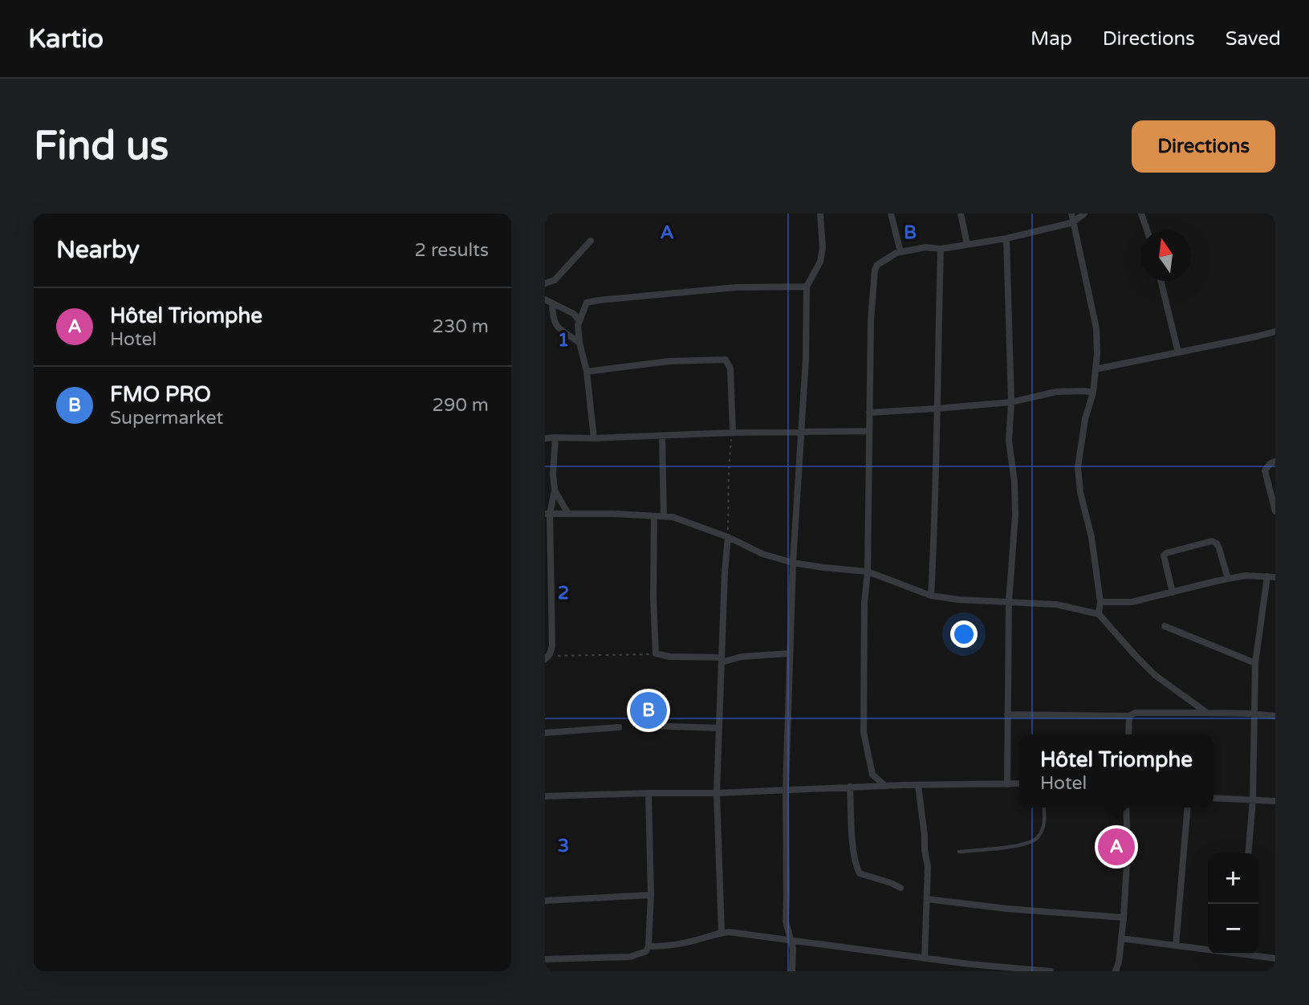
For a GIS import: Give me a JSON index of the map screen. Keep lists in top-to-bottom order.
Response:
{
  "north": "top",
  "page": {
    "header": "Kartio",
    "nav": ["Map", "Directions", "Saved"],
    "buttons": "Directions",
    "title": "Find us",
    "heading": ["Nearby", "2 results"],
    "list": [
      {
        "mark": "A",
        "name": "Hôtel Triomphe",
        "note": "Hotel",
        "value": "230 m"
      },
      {
        "mark": "B",
        "name": "FMO PRO",
        "note": "Supermarket",
        "value": "290 m"
      }
    ],
    "pins": ["B", "A"],
    "popup": ["Hôtel Triomphe", "Hotel"],
    "map_buttons": ["+", "−"]
  },
  "grid": {
    "columns": ["A", "B"],
    "rows": ["1", "2", "3"]
  }
}
